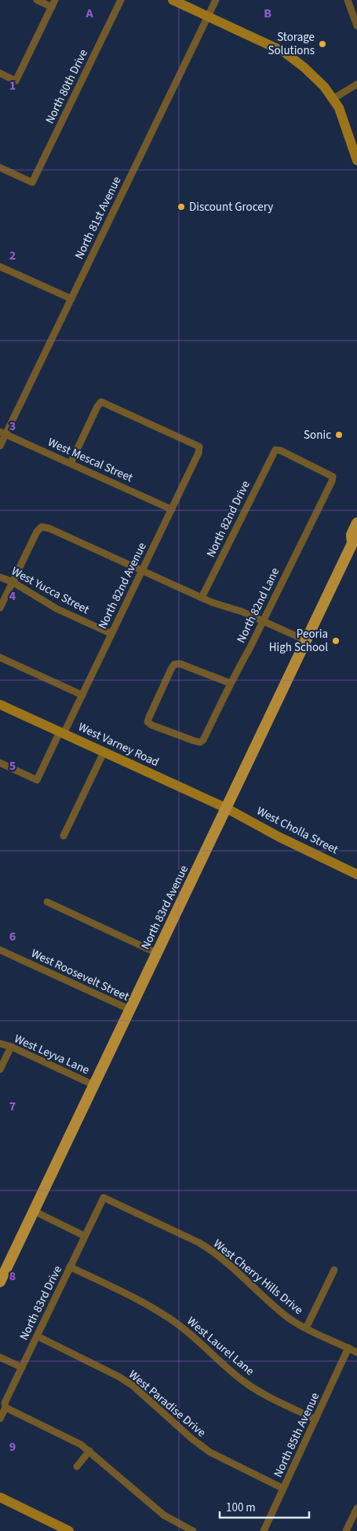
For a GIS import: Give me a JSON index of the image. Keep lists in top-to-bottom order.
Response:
{
  "streets": {
    "main road": ["North 83rd Avenue"],
    "street": [
      "North 80th Drive",
      "North 81st Avenue",
      "West Mescal Street",
      "North 82nd Drive",
      "North 82nd Avenue",
      "West Yucca Street",
      "North 82nd Lane",
      "West Varney Road",
      "West Cholla Street",
      "West Roosevelt Street",
      "West Leyva Lane",
      "West Cherry Hills Drive",
      "North 83rd Drive",
      "West Laurel Lane",
      "West Paradise Drive",
      "North 85th Avenue"
    ]
  },
  "crossings": [
    ["North 81st Avenue", "West Mescal Street"],
    ["West Mescal Street", "North 82nd Avenue"],
    ["North 82nd Drive", "North 82nd Lane"],
    ["North 82nd Avenue", "West Yucca Street"],
    ["North 82nd Avenue", "West Varney Road"],
    ["West Varney Road", "West Cholla Street"],
    ["West Varney Road", "North 83rd Avenue"],
    ["West Cholla Street", "North 83rd Avenue"],
    ["North 83rd Avenue", "West Roosevelt Street"],
    ["North 83rd Avenue", "West Leyva Lane"],
    ["West Cherry Hills Drive", "North 83rd Drive"],
    ["West Cherry Hills Drive", "North 85th Avenue"],
    ["North 83rd Drive", "West Laurel Lane"],
    ["North 83rd Drive", "West Paradise Drive"],
    ["West Laurel Lane", "North 85th Avenue"],
    ["West Paradise Drive", "North 85th Avenue"]
  ],
  "places": [
    "Storage Solutions",
    "Discount Grocery",
    "Sonic",
    "Peoria High School"
  ],
  "scale_bar": "100 m",
  "grid": {
    "columns": ["A", "B"],
    "rows": [
      "1",
      "2",
      "3",
      "4",
      "5",
      "6",
      "7",
      "8",
      "9"
    ]
  }
}
